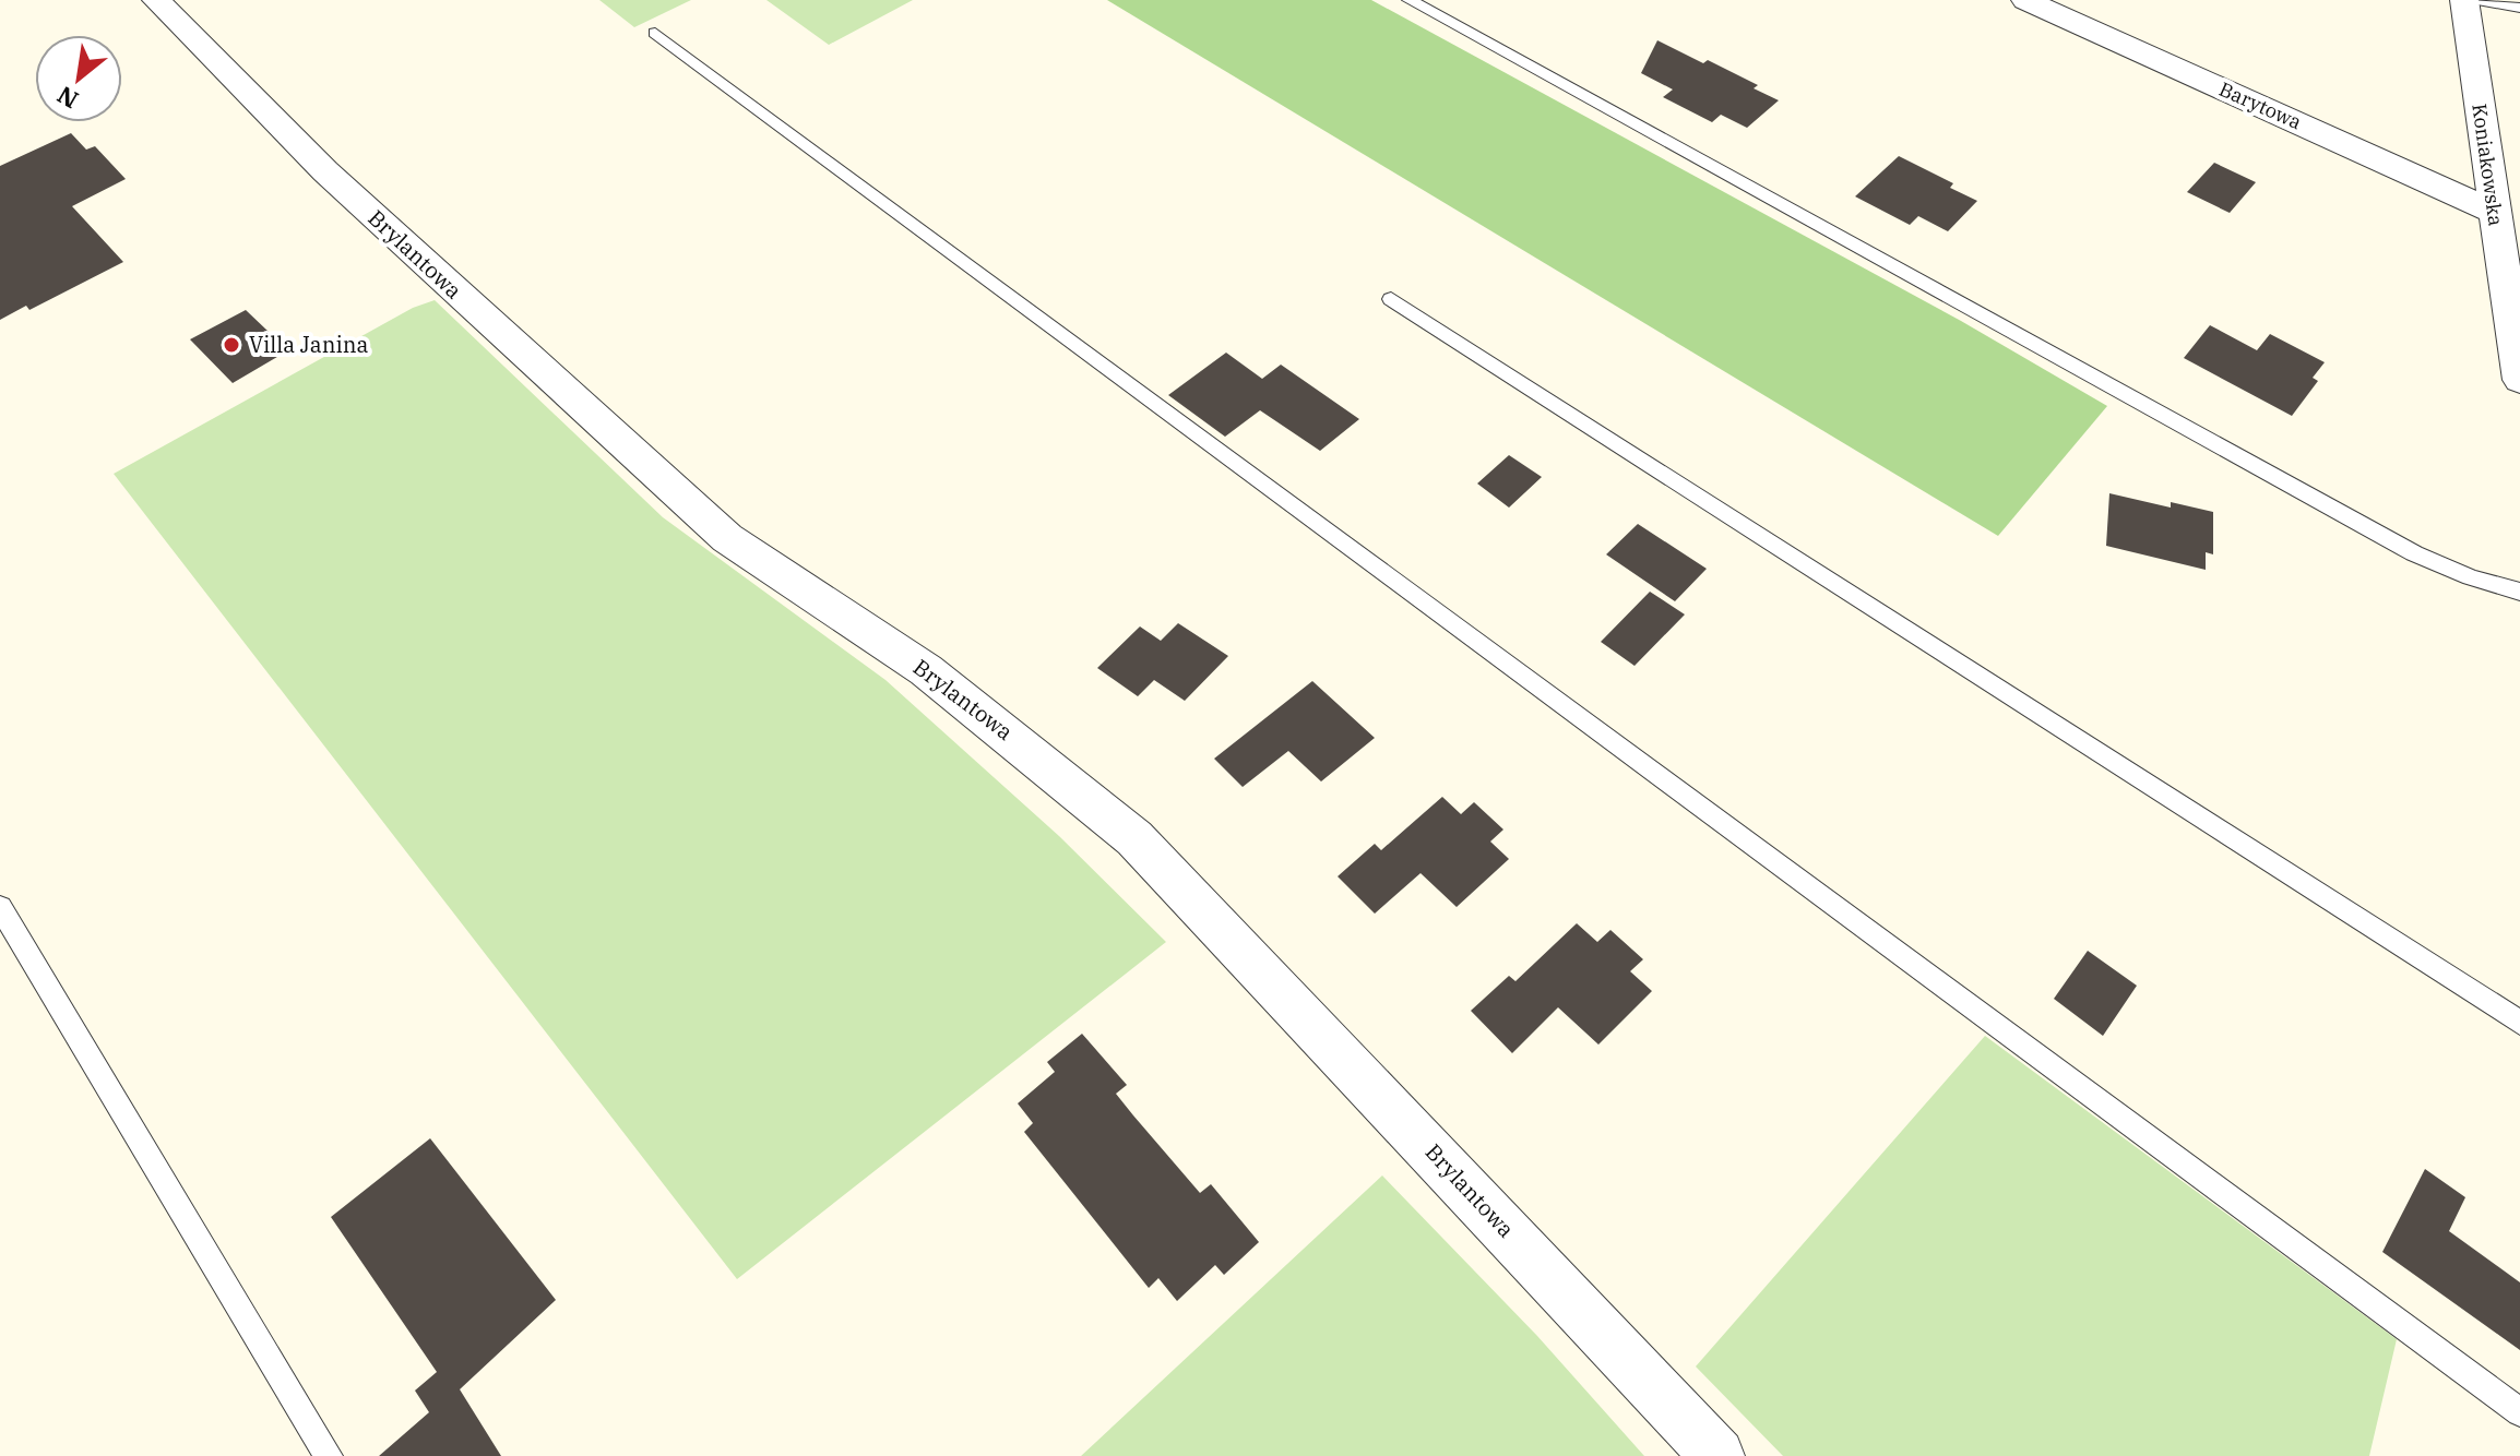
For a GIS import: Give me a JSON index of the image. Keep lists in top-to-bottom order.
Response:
{
  "streets": {
    "street": ["Barytowa", "Koniakowska", "Brylantowa"]
  },
  "crossings": [
    ["Barytowa", "Koniakowska"]
  ],
  "places": ["Villa Janina"],
  "north": "bottom left"
}
